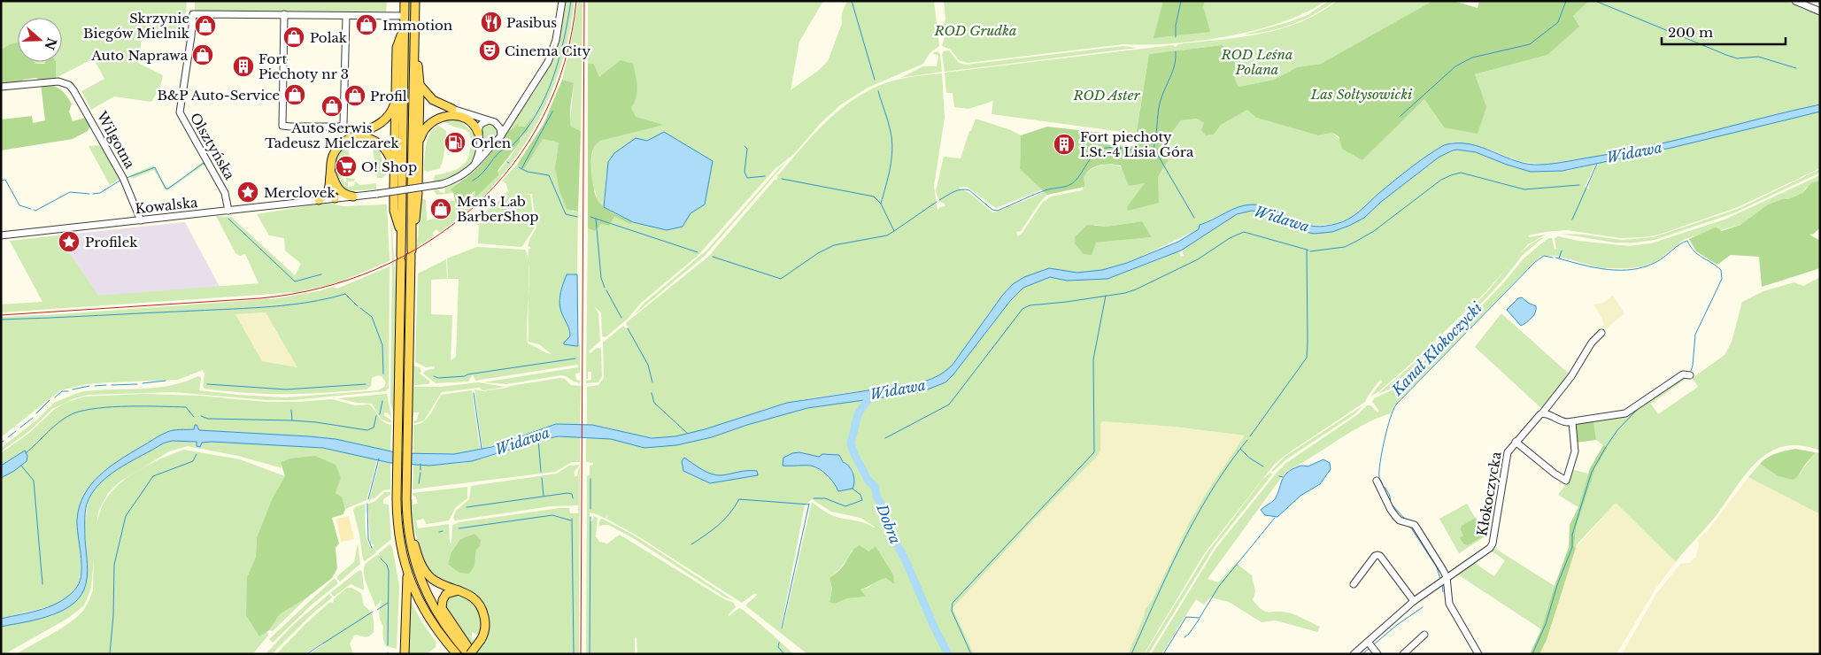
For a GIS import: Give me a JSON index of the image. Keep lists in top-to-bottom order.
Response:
{
  "streets": {
    "street": [
      "Wilgotna",
      "Olsztyńska",
      "Kowalska",
      "Kłokoczycka"
    ]
  },
  "crossings": [
    ["Wilgotna", "Kowalska"],
    ["Olsztyńska", "Kowalska"]
  ],
  "water": ["Widawa", "Kanał Kłokoczycki", "Dobra"],
  "parks": [
    "ROD Grudka",
    "ROD Leśna Polana",
    "Las Sołtysowicki",
    "ROD Aster"
  ],
  "places": {
    "restaurant": ["Pasibus"],
    "shop": [
      "Immotion",
      "Skrzynie Biegów Mielnik",
      "Polak",
      "Auto Naprawa",
      "B&P Auto-Service",
      "Profil",
      "Auto Serwis Tadeusz Mielczarek",
      "Men's Lab BarberShop"
    ],
    "theatre": ["Cinema City"],
    "building": ["Fort Piechoty nr 3", "Fort piechoty I.St.-4 Lisia Góra"],
    "fuel station": ["Orlen"],
    "supermarket": ["O! Shop"],
    "place": ["Merclovek", "Profilek"]
  },
  "scale_bar": "200 m",
  "north": "right"
}
